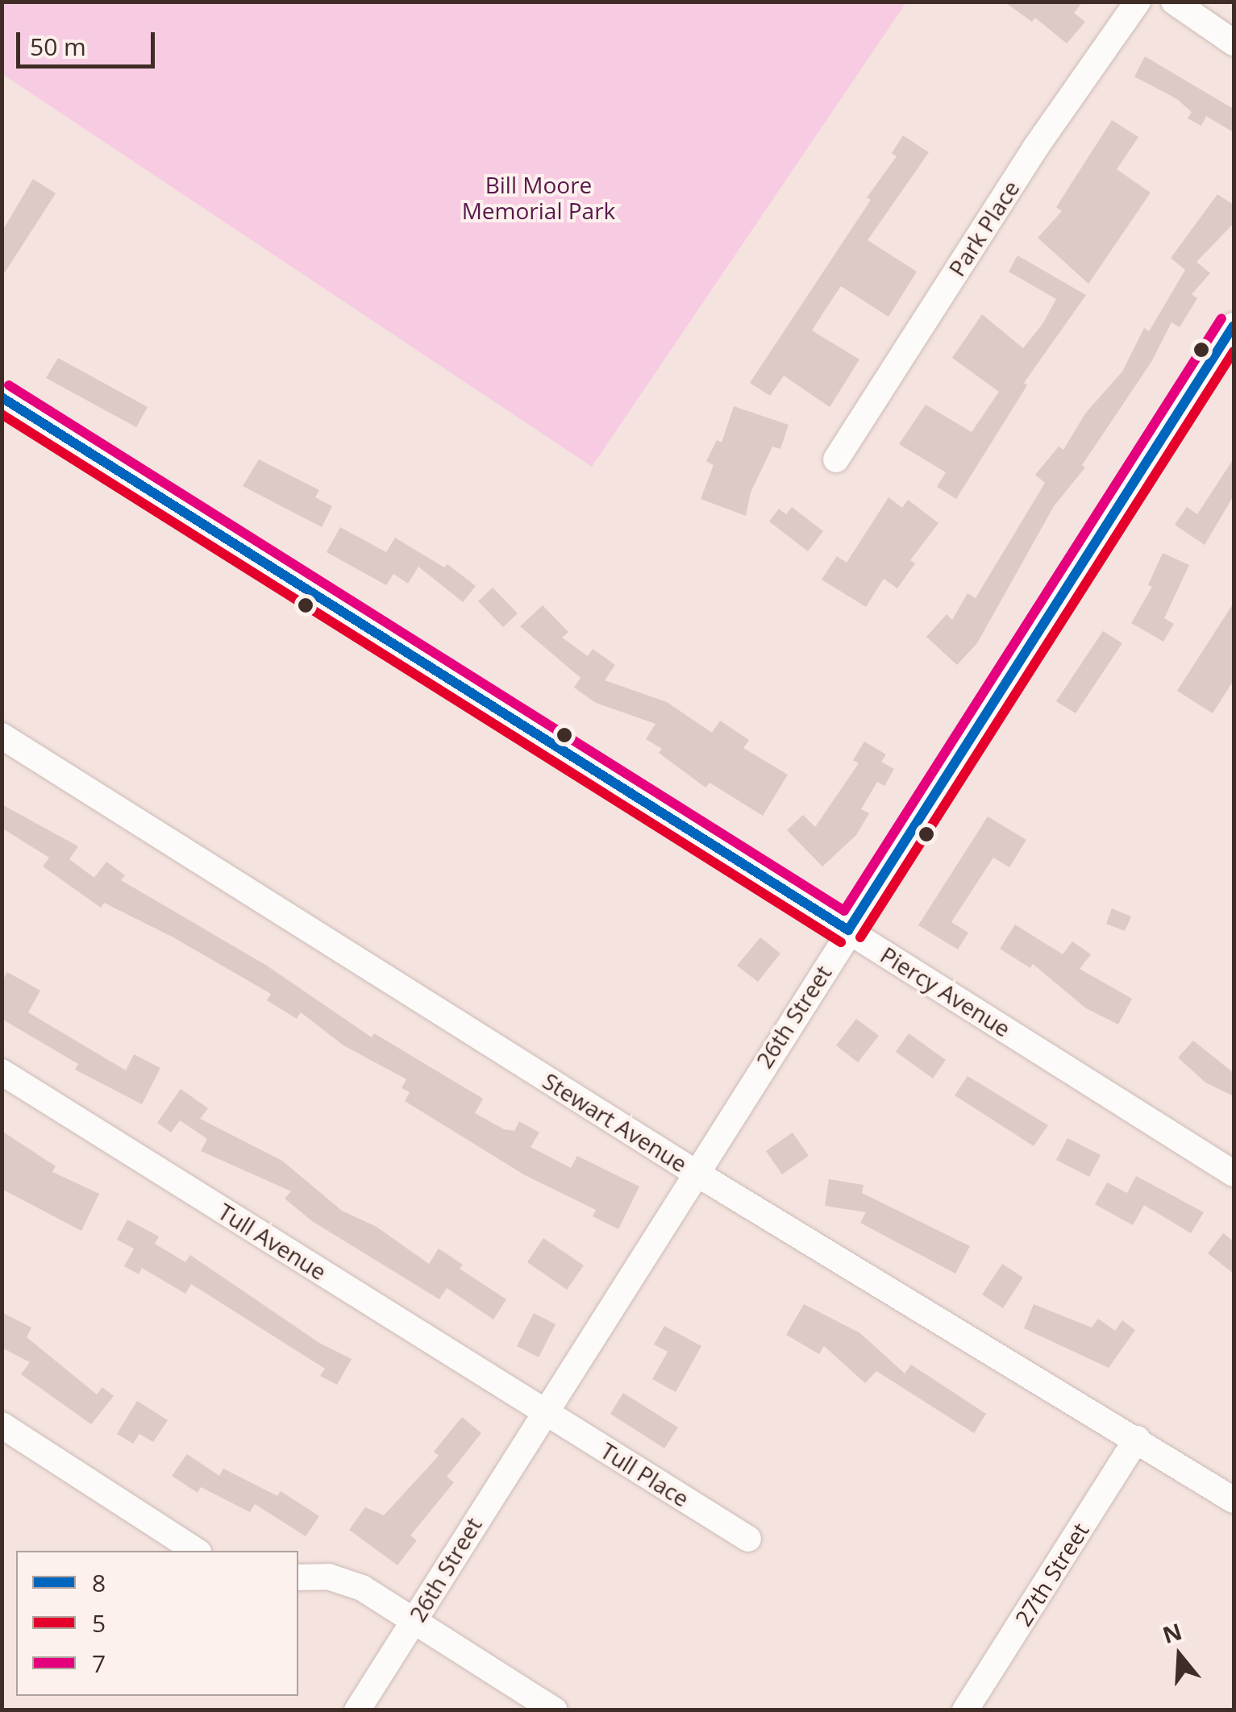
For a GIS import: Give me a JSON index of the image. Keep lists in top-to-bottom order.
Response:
{
  "streets": {
    "street": [
      "Park Place",
      "Piercy Avenue",
      "26th Street",
      "Stewart Avenue",
      "Tull Avenue",
      "Tull Place",
      "27th Street"
    ]
  },
  "crossings": [
    ["Piercy Avenue", "26th Street"],
    ["26th Street", "Stewart Avenue"],
    ["26th Street", "Tull Avenue"],
    ["26th Street", "Tull Place"],
    ["Stewart Avenue", "27th Street"],
    ["Tull Avenue", "Tull Place"]
  ],
  "parks": ["Bill Moore Memorial Park"],
  "lines": ["transit line 7", "transit line 8", "transit line 5"],
  "legend": ["8", "5", "7"],
  "scale_bar": "50 m",
  "north": "top"
}
